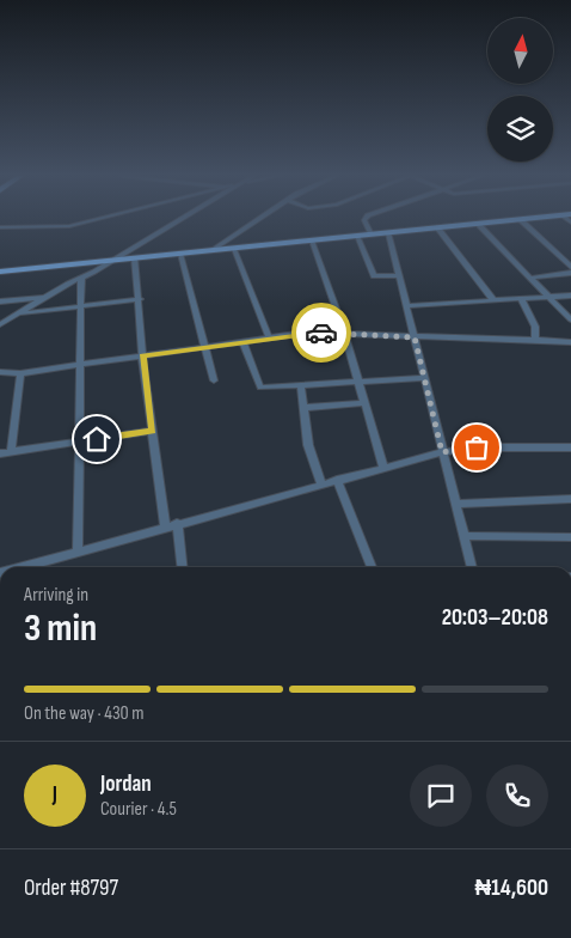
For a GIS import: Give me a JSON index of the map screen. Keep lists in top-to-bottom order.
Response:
{
  "north": "top",
  "page": {
    "heading": ["3 min", "Arriving in", "20:03–20:08"],
    "panel": [
      "Jordan",
      "Courier · 4.5",
      "Order #8797",
      "₦14,600"
    ],
    "bar": "On the way · 430 m",
    "round": "J"
  }
}
